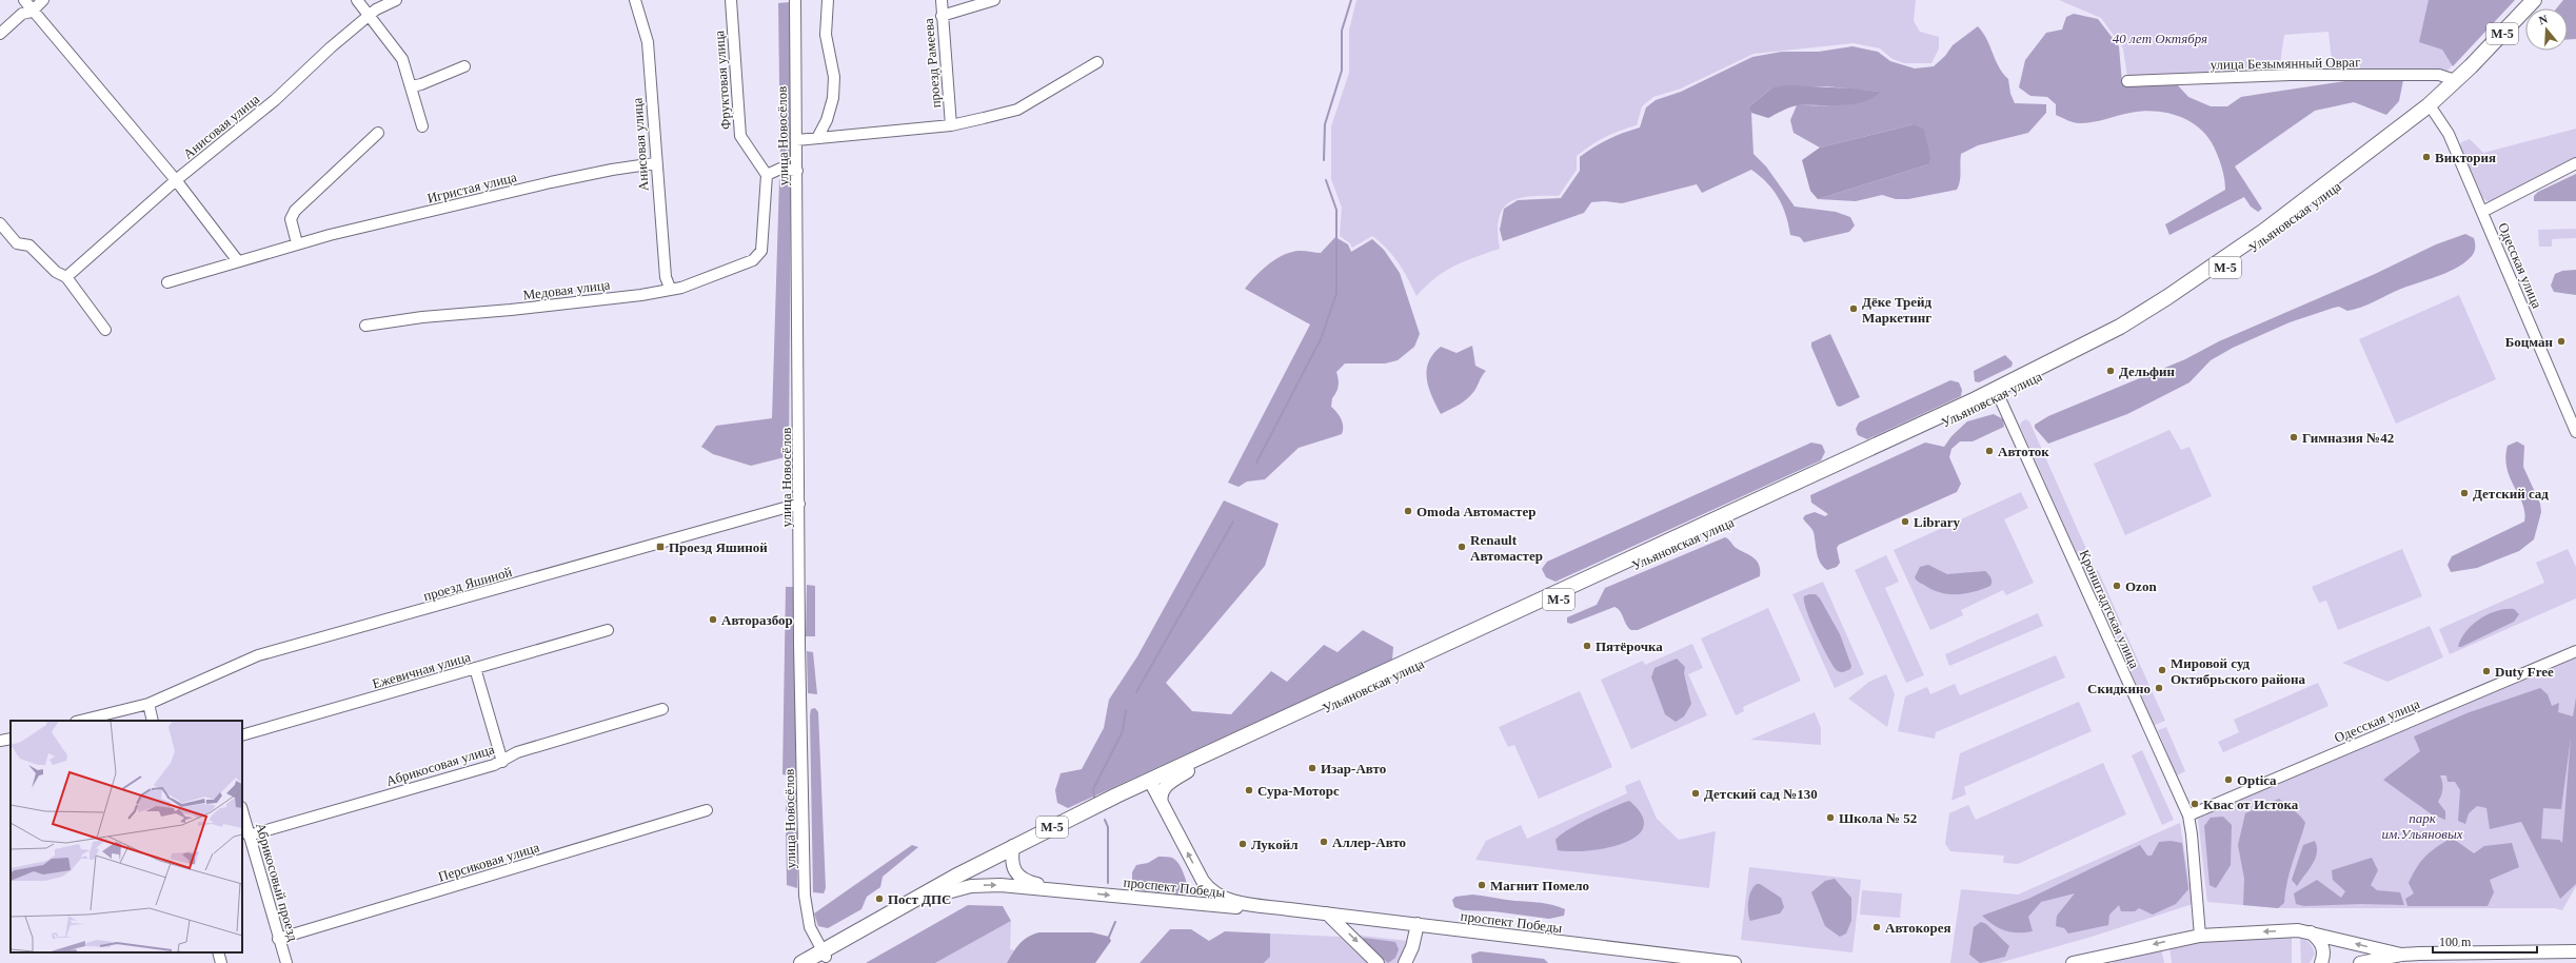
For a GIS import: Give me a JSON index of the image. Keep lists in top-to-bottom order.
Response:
{
  "streets": {
    "highway": ["М-5", "Ульяновская улица"],
    "main road": ["проспект Победы"],
    "street": [
      "проезд Рамеева",
      "улица Безымянный Овраг",
      "Фруктовая улица",
      "Анисовая улица",
      "улица Новосёлов",
      "Игристая улица",
      "Одесская улица",
      "Медовая улица",
      "проезд Яшиной",
      "Кронштадтская улица",
      "Ежевичная улица",
      "Абрикосовая улица",
      "Персиковая улица",
      "Абрикосовый проезд"
    ]
  },
  "crossings": [
    ["М-5", "улица Новосёлов"],
    ["М-5", "Ульяновская улица"],
    ["улица Безымянный Овраг", "Ульяновская улица"],
    ["Фруктовая улица", "Медовая улица"],
    ["Анисовая улица", "Игристая улица"],
    ["Анисовая улица", "Медовая улица"],
    ["улица Новосёлов", "проезд Яшиной"],
    ["Ульяновская улица", "Одесская улица"],
    ["Ульяновская улица", "Кронштадтская улица"],
    ["Ульяновская улица", "проспект Победы"],
    ["Одесская улица", "Кронштадтская улица"],
    ["Абрикосовая улица", "Абрикосовый проезд"],
    ["Персиковая улица", "Абрикосовый проезд"]
  ],
  "parks": ["40 лет Октября", "парк им.Ульяновых"],
  "places": {
    "other": [
      "Виктория",
      "Дёке Трейд Маркетинг",
      "Боцман",
      "Дельфин",
      "Гимназия №42",
      "Автоток",
      "Детский сад",
      "Omoda Автомастер",
      "Library",
      "Renault Автомастер",
      "Ozon",
      "Авторазбор",
      "Пятёрочка",
      "Мировой суд Октябрьского района",
      "Duty Free",
      "Скидкино",
      "Изар-Авто",
      "Optica",
      "Сура-Моторс",
      "Детский сад №130",
      "Квас от Истока",
      "Школа № 52",
      "Аллер-Авто",
      "Лукойл",
      "Магнит Помело",
      "Пост ДПС",
      "Автокорея"
    ],
    "transit": ["Проезд Яшиной"]
  },
  "scale_bar": "100 m",
  "north": "top"
}
